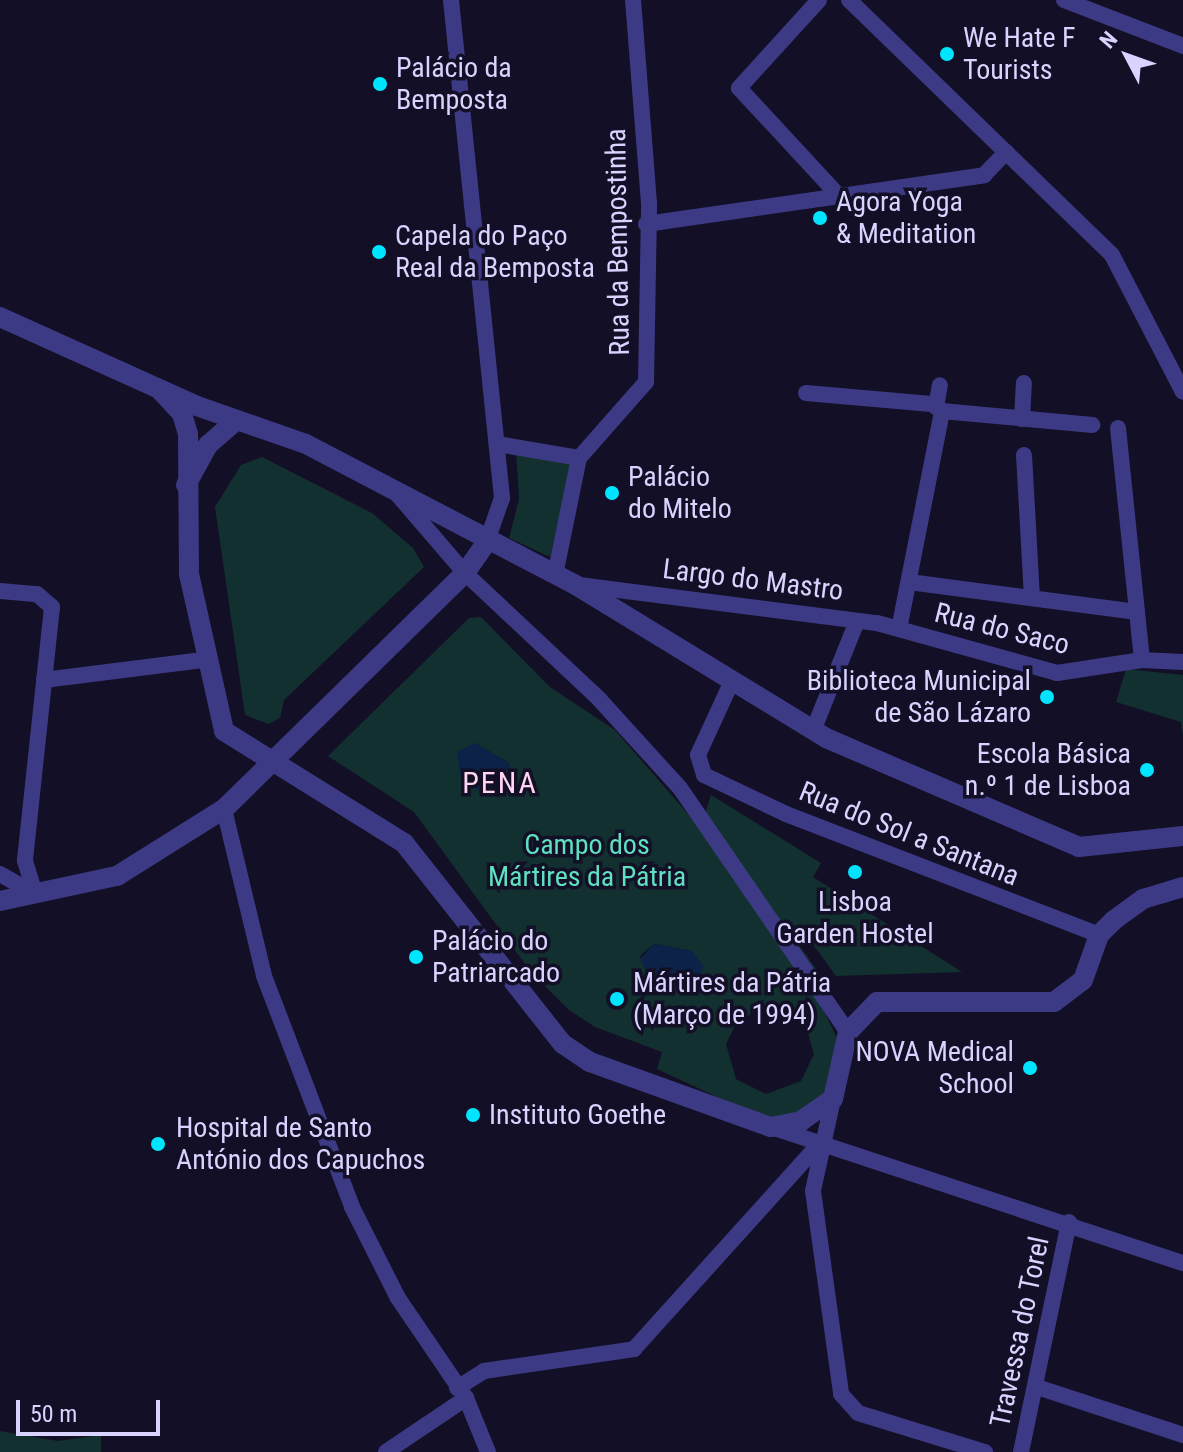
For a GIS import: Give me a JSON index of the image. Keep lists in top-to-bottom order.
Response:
{
  "streets": {
    "street": [
      "Rua da Bempostinha",
      "Largo do Mastro",
      "Rua do Saco",
      "Rua do Sol a Santana",
      "Travessa do Torel"
    ]
  },
  "crossings": [
    ["Largo do Mastro", "Rua do Saco"],
    ["Largo do Mastro", "Rua do Sol a Santana"]
  ],
  "districts": ["PENA"],
  "parks": ["Campo dos Mártires da Pátria"],
  "places": [
    "We Hate F Tourists",
    "Palácio da Bemposta",
    "Agora Yoga & Meditation",
    "Capela do Paço Real da Bemposta",
    "Palácio do Mitelo",
    "Biblioteca Municipal de São Lázaro",
    "Escola Básica n.º 1 de Lisboa",
    "Lisboa Garden Hostel",
    "Palácio do Patriarcado",
    "Mártires da Pátria (Março de 1994)",
    "NOVA Medical School",
    "Instituto Goethe",
    "Hospital de Santo António dos Capuchos"
  ],
  "scale_bar": "50 m",
  "north": "top left"
}
